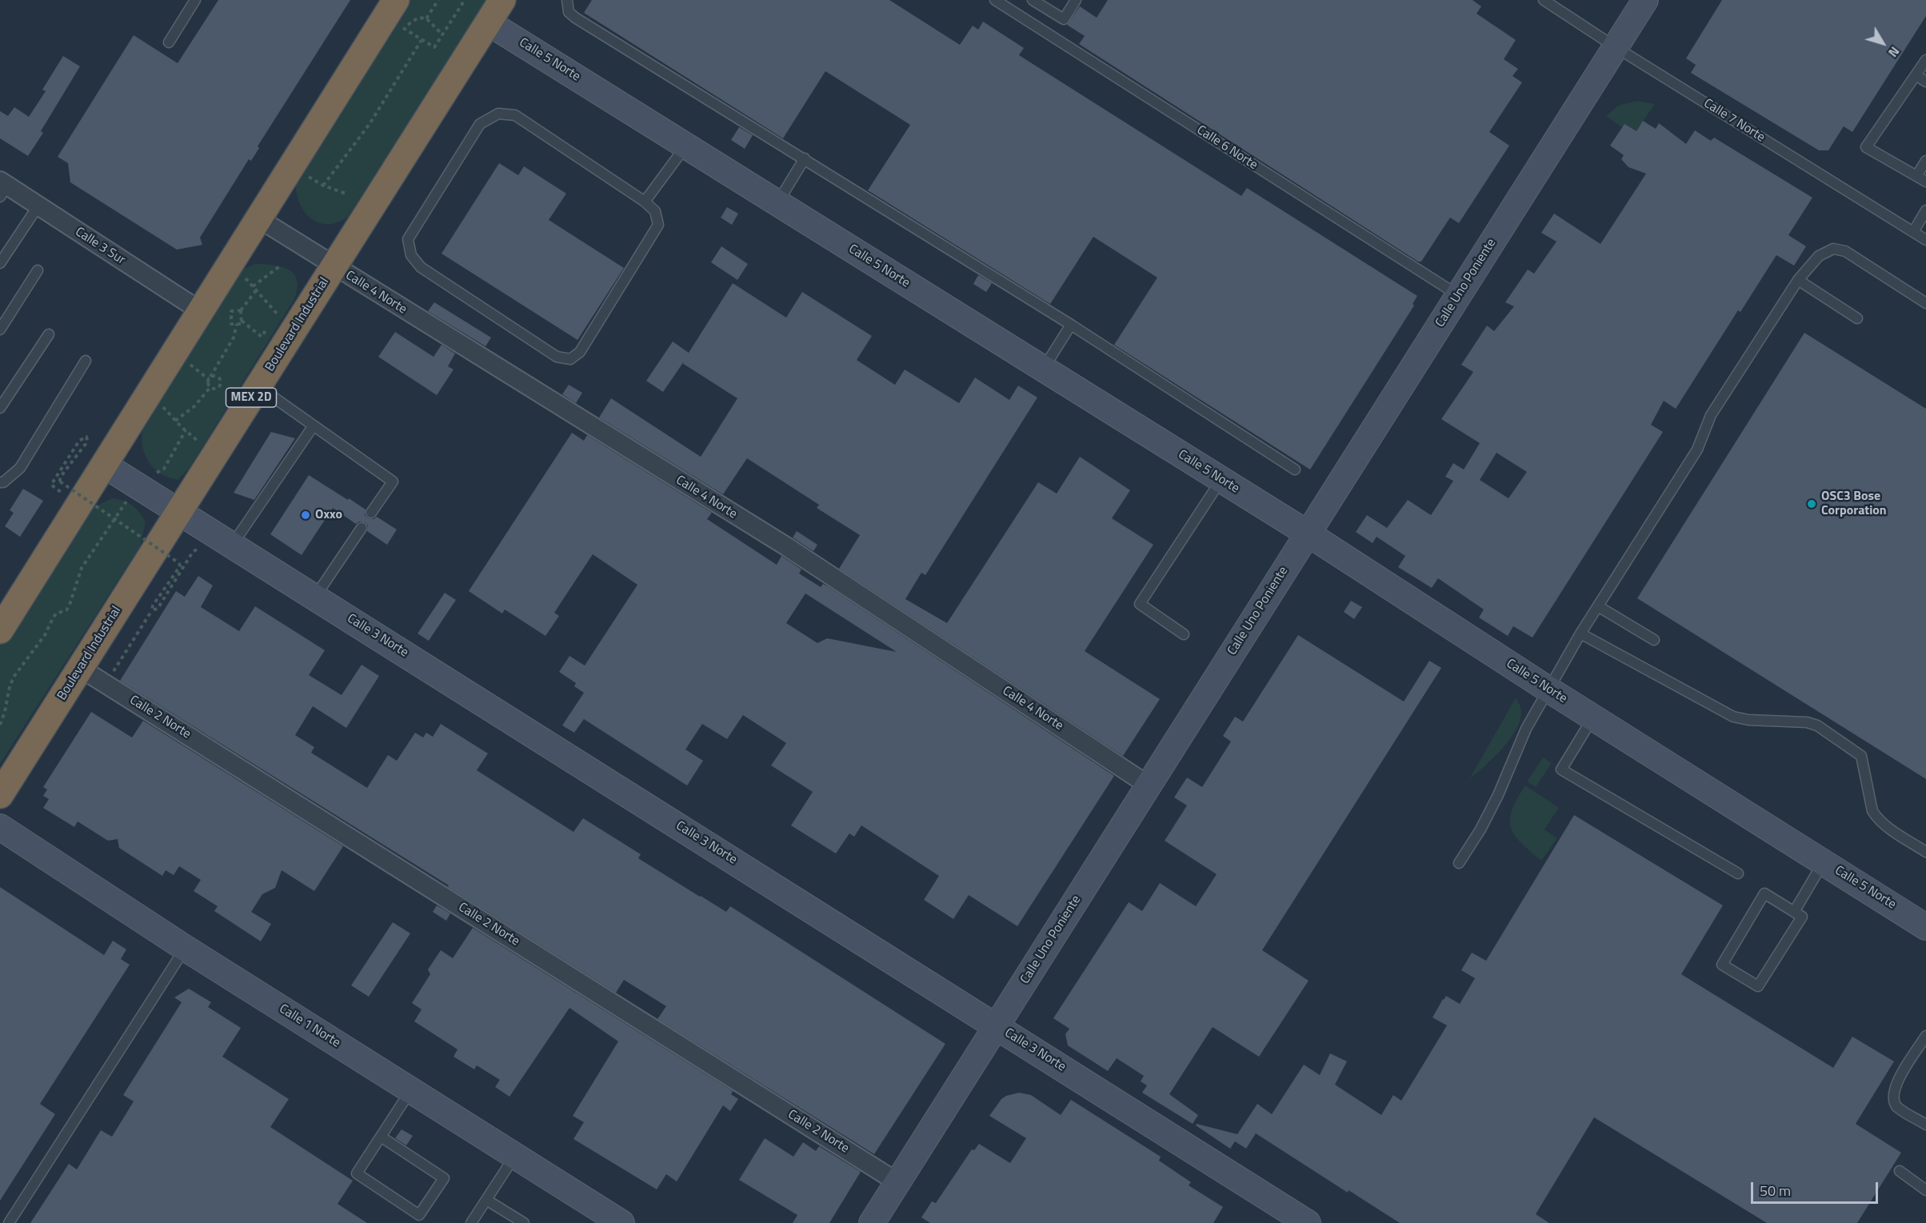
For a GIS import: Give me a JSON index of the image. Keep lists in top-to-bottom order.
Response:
{
  "streets": {
    "highway": ["Boulevard Industrial", "MEX 2D"],
    "street": [
      "Calle 5 Norte",
      "Calle 3 Sur",
      "Calle Uno Poniente",
      "Calle 4 Norte",
      "Calle 3 Norte",
      "Calle 2 Norte",
      "Calle 1 Norte"
    ],
    "lane": ["Calle 7 Norte", "Calle 6 Norte"]
  },
  "crossings": [
    ["Calle 5 Norte", "Calle Uno Poniente"],
    ["Calle 5 Norte", "Boulevard Industrial"],
    ["Calle 7 Norte", "Calle Uno Poniente"],
    ["Calle 6 Norte", "Calle Uno Poniente"],
    ["Calle Uno Poniente", "Calle 4 Norte"],
    ["Calle Uno Poniente", "Calle 3 Norte"],
    ["Calle Uno Poniente", "Calle 2 Norte"],
    ["Calle 4 Norte", "Boulevard Industrial"],
    ["Boulevard Industrial", "Calle 3 Norte"],
    ["Boulevard Industrial", "Calle 2 Norte"]
  ],
  "places": ["OSC3 Bose Corporation", "Oxxo"],
  "scale_bar": "50 m",
  "north": "bottom right"
}
